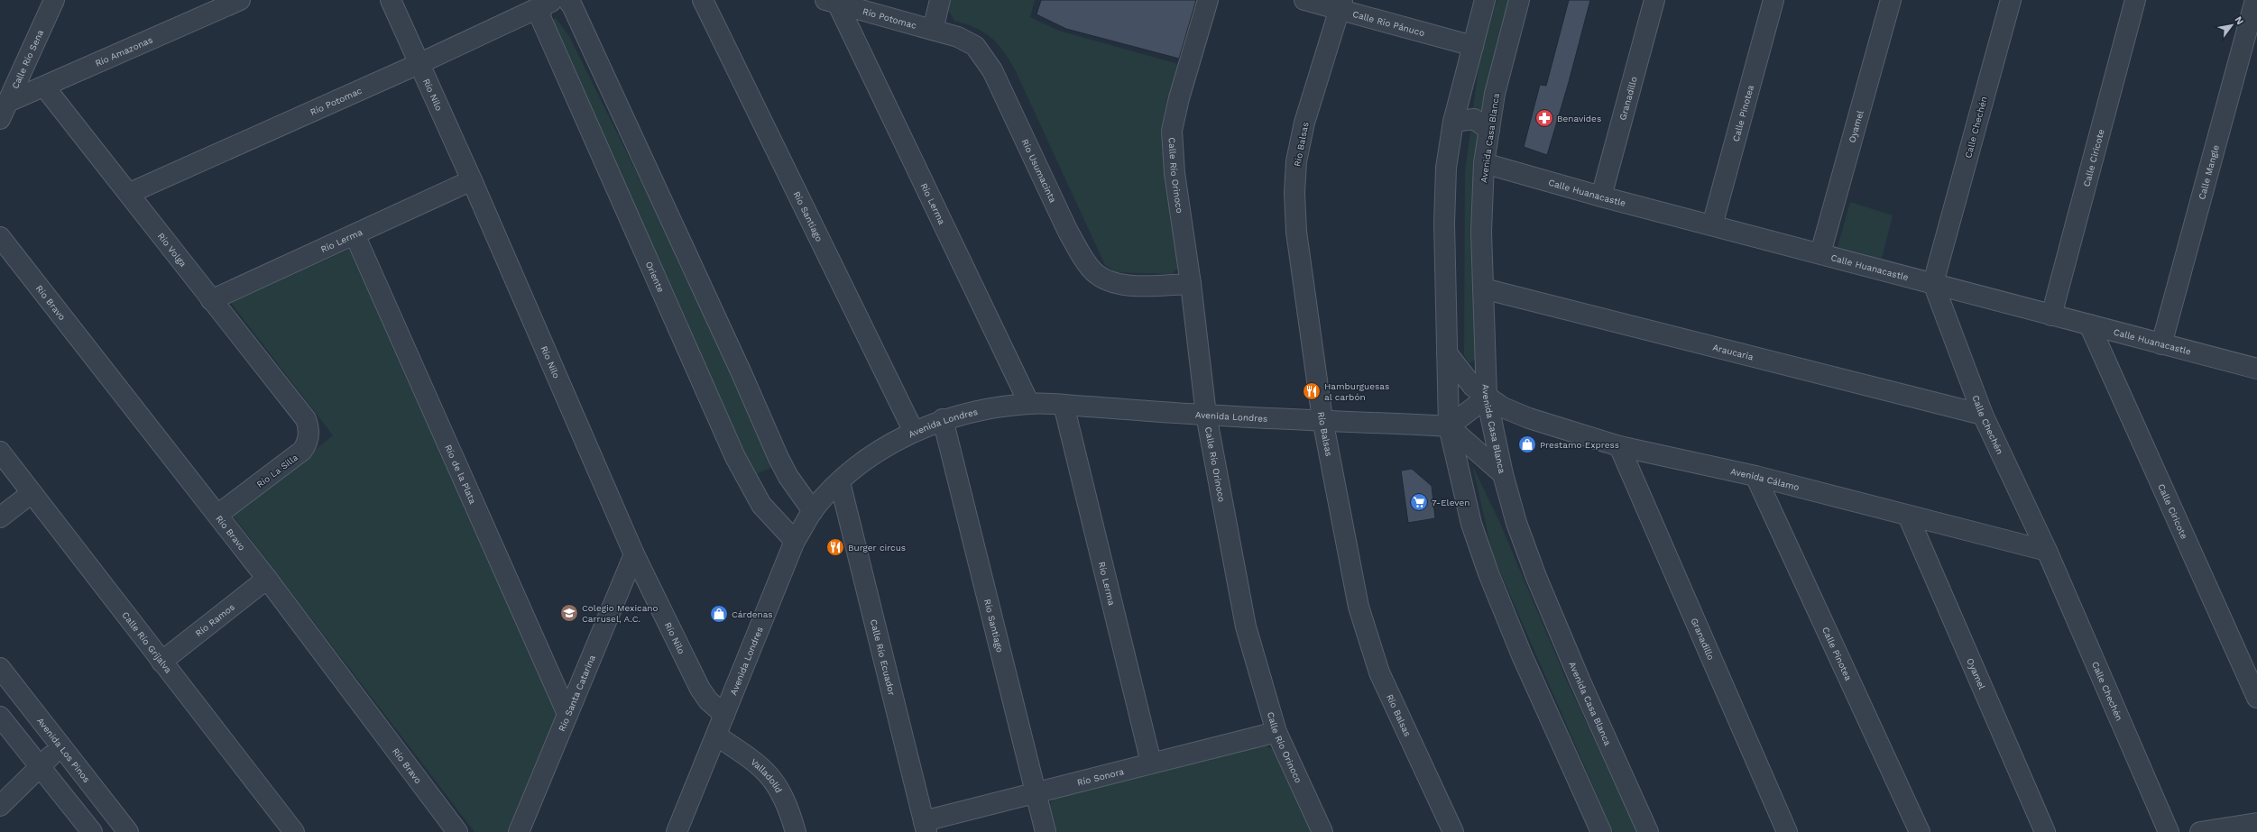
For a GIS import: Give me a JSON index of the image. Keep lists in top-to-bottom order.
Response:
{
  "streets": {
    "street": [
      "Río Potomac",
      "Calle Río Pánuco",
      "Río Amazonas",
      "Calle Río Sena",
      "Río Nilo",
      "Granadillo",
      "Calle Pinotea",
      "Oyamel",
      "Calle Chechén",
      "Avenida Casa Blanca",
      "Río Balsas",
      "Calle Ciricote",
      "Río Usumacinta",
      "Calle Mangle",
      "Calle Río Orinoco",
      "Calle Huanacastle",
      "Río Lerma",
      "Río Santiago",
      "Río Volga",
      "Oriente",
      "Río Bravo",
      "Araucaria",
      "Avenida Londres",
      "Río La Silla",
      "Río de la Plata",
      "Avenida Cálamo",
      "Río Ramos",
      "Calle Río Grijalva",
      "Calle Río Ecuador",
      "Río Santa Catarina",
      "Avenida Los Pinos",
      "Río Sonora",
      "Valladolid"
    ]
  },
  "crossings": [
    ["Río Potomac", "Río Nilo"],
    ["Río Potomac", "Río Usumacinta"],
    ["Río Potomac", "Río Lerma"],
    ["Río Potomac", "Río Volga"],
    ["Río Potomac", "Oriente"],
    ["Calle Río Pánuco", "Río Balsas"],
    ["Río Amazonas", "Calle Río Sena"],
    ["Río Amazonas", "Río Volga"],
    ["Río Nilo", "Río Lerma"],
    ["Río Nilo", "Avenida Londres"],
    ["Río Nilo", "Río Santa Catarina"],
    ["Granadillo", "Calle Huanacastle"],
    ["Granadillo", "Avenida Cálamo"],
    ["Calle Pinotea", "Calle Huanacastle"],
    ["Calle Pinotea", "Avenida Cálamo"],
    ["Oyamel", "Calle Huanacastle"],
    ["Oyamel", "Avenida Cálamo"],
    ["Calle Chechén", "Calle Huanacastle"],
    ["Calle Chechén", "Araucaria"],
    ["Calle Chechén", "Avenida Cálamo"],
    ["Avenida Casa Blanca", "Calle Huanacastle"],
    ["Avenida Casa Blanca", "Araucaria"],
    ["Avenida Casa Blanca", "Avenida Cálamo"],
    ["Río Balsas", "Avenida Londres"],
    ["Calle Ciricote", "Calle Huanacastle"],
    ["Río Usumacinta", "Calle Río Orinoco"],
    ["Calle Mangle", "Calle Huanacastle"],
    ["Calle Río Orinoco", "Avenida Londres"],
    ["Calle Río Orinoco", "Río Sonora"],
    ["Río Lerma", "Río Volga"],
    ["Río Lerma", "Avenida Londres"],
    ["Río Lerma", "Río de la Plata"],
    ["Río Lerma", "Río Sonora"],
    ["Río Santiago", "Avenida Londres"],
    ["Río Santiago", "Río Sonora"],
    ["Río Volga", "Río La Silla"],
    ["Oriente", "Avenida Londres"],
    ["Río Bravo", "Río La Silla"],
    ["Río Bravo", "Río Ramos"],
    ["Avenida Londres", "Calle Río Ecuador"],
    ["Avenida Londres", "Valladolid"],
    ["Río de la Plata", "Río Santa Catarina"],
    ["Río Ramos", "Calle Río Grijalva"],
    ["Calle Río Ecuador", "Río Sonora"]
  ],
  "places": {
    "pharmacy": ["Benavides"],
    "restaurant": ["Hamburguesas al carbón", "Burger circus"],
    "shop": ["Prestamo Express", "Cárdenas"],
    "supermarket": ["7-Eleven"],
    "school or university": ["Colegio Mexicano Carrusel, A.C."]
  },
  "north": "top right"
}
